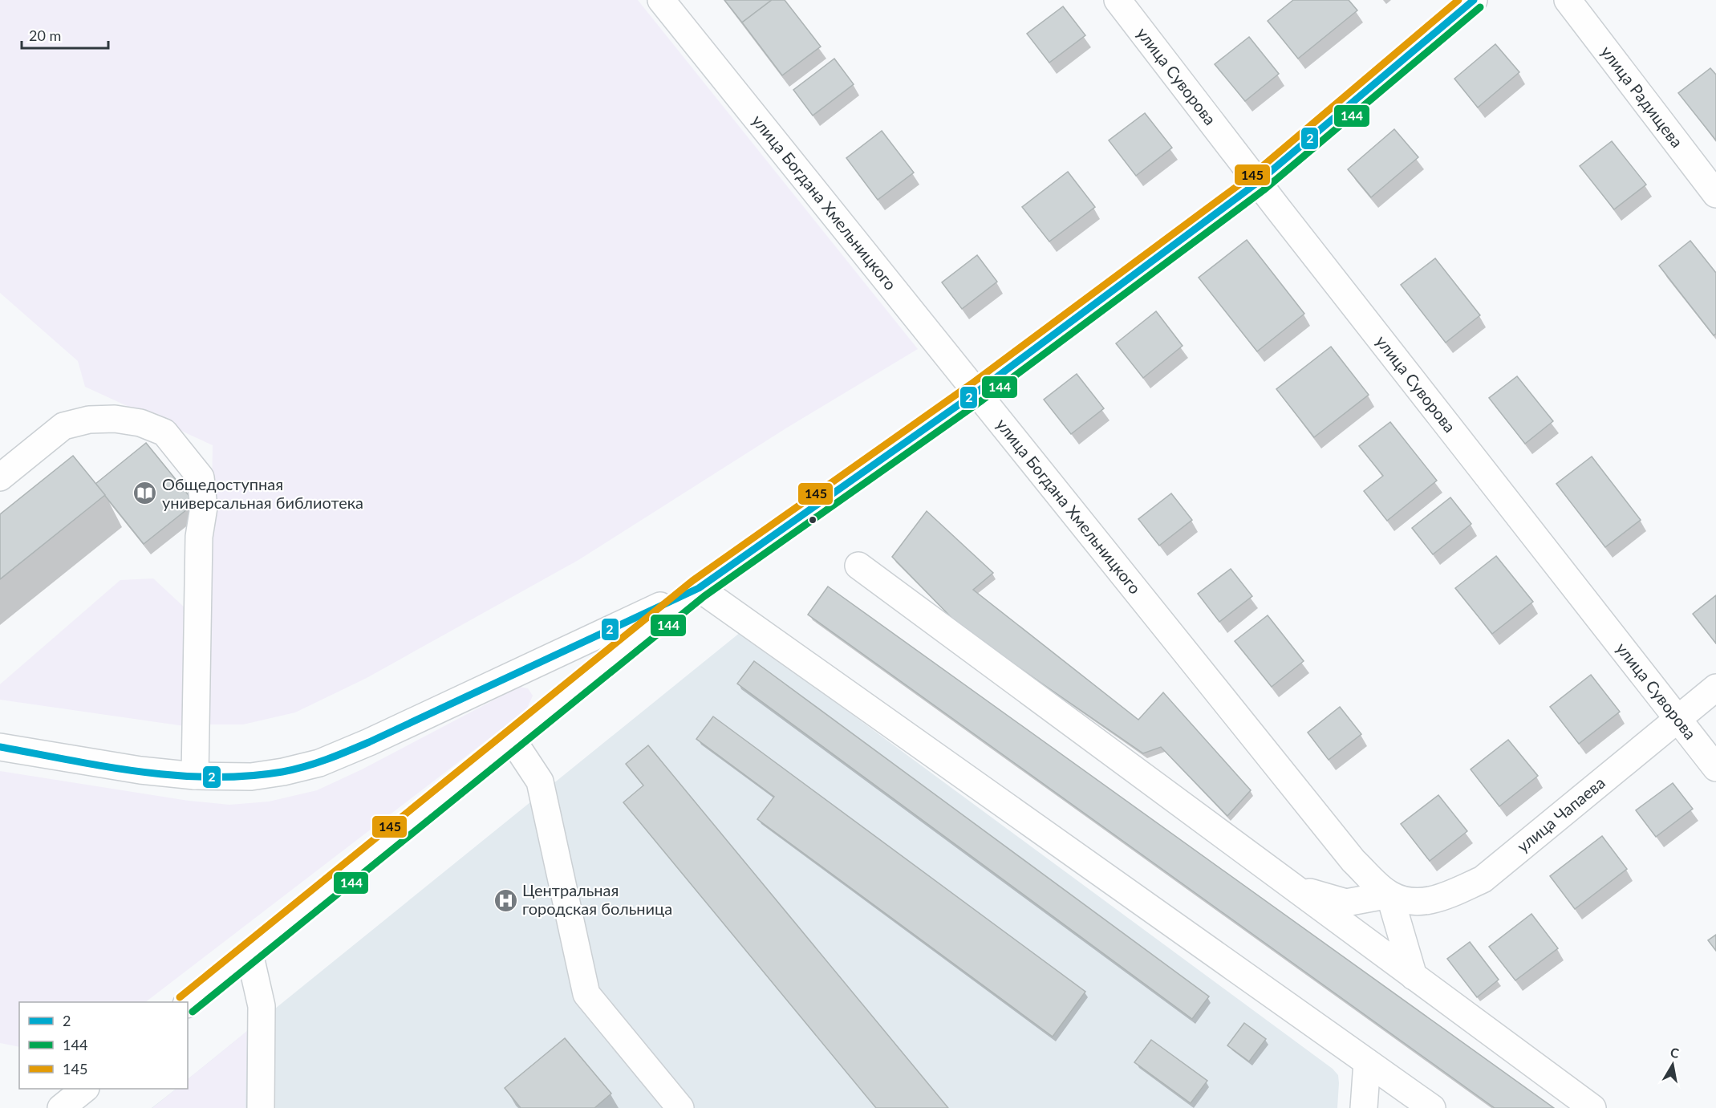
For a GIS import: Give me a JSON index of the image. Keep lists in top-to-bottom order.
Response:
{
  "streets": {
    "street": [
      "улица Суворова",
      "улица Радищева",
      "улица Богдана Хмельницкого",
      "улица Чапаева"
    ]
  },
  "crossings": [
    ["улица Суворова", "улица Чапаева"],
    ["улица Богдана Хмельницкого", "улица Чапаева"]
  ],
  "places": {
    "library": ["Общедоступная универсальная библиотека"],
    "hospital": ["Центральная городская больница"]
  },
  "lines": ["transit line 2", "transit line 145", "transit line 144"],
  "legend": ["2", "144", "145"],
  "scale_bar": "20 m",
  "north": "top"
}
